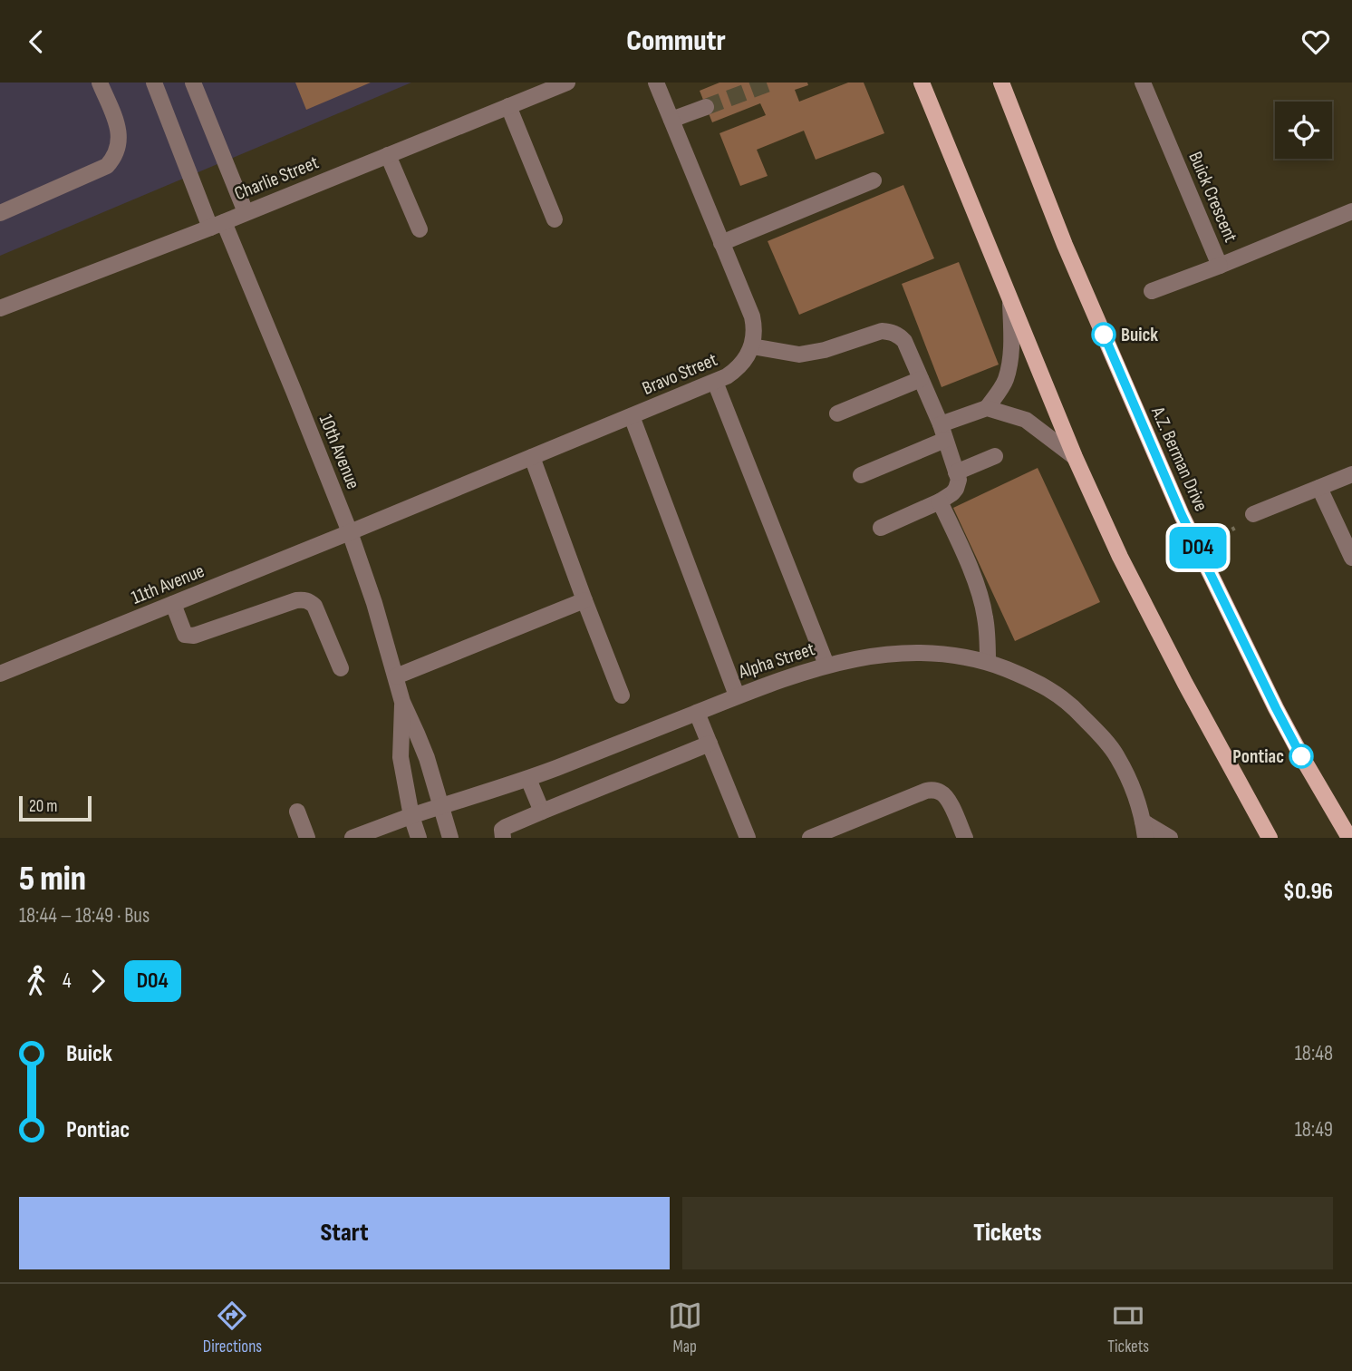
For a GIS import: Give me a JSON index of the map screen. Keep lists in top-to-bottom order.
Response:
{
  "streets": {
    "main road": ["A.Z. Berman Drive"],
    "street": [
      "Charlie Street",
      "Buick Crescent",
      "Bravo Street",
      "10th Avenue",
      "11th Avenue",
      "Alpha Street"
    ]
  },
  "crossings": [
    ["Charlie Street", "10th Avenue"],
    ["Bravo Street", "10th Avenue"],
    ["Bravo Street", "11th Avenue"],
    ["10th Avenue", "11th Avenue"],
    ["10th Avenue", "Alpha Street"]
  ],
  "places": ["Buick", "Pontiac"],
  "lines": ["bus line D04"],
  "scale_bar": "20 m",
  "page": {
    "header": "Commutr",
    "on_map": "D04",
    "scale": "20 m",
    "heading": ["5 min", "18:44 – 18:49 · Bus", "$0.96"],
    "legs": ["4", "D04"],
    "list": [
      {
        "name": "Buick",
        "value": "18:48"
      },
      {
        "name": "Pontiac",
        "value": "18:49"
      }
    ],
    "buttons": ["Start", "Tickets"],
    "tabs": ["Directions", "Map", "Tickets"]
  }
}
